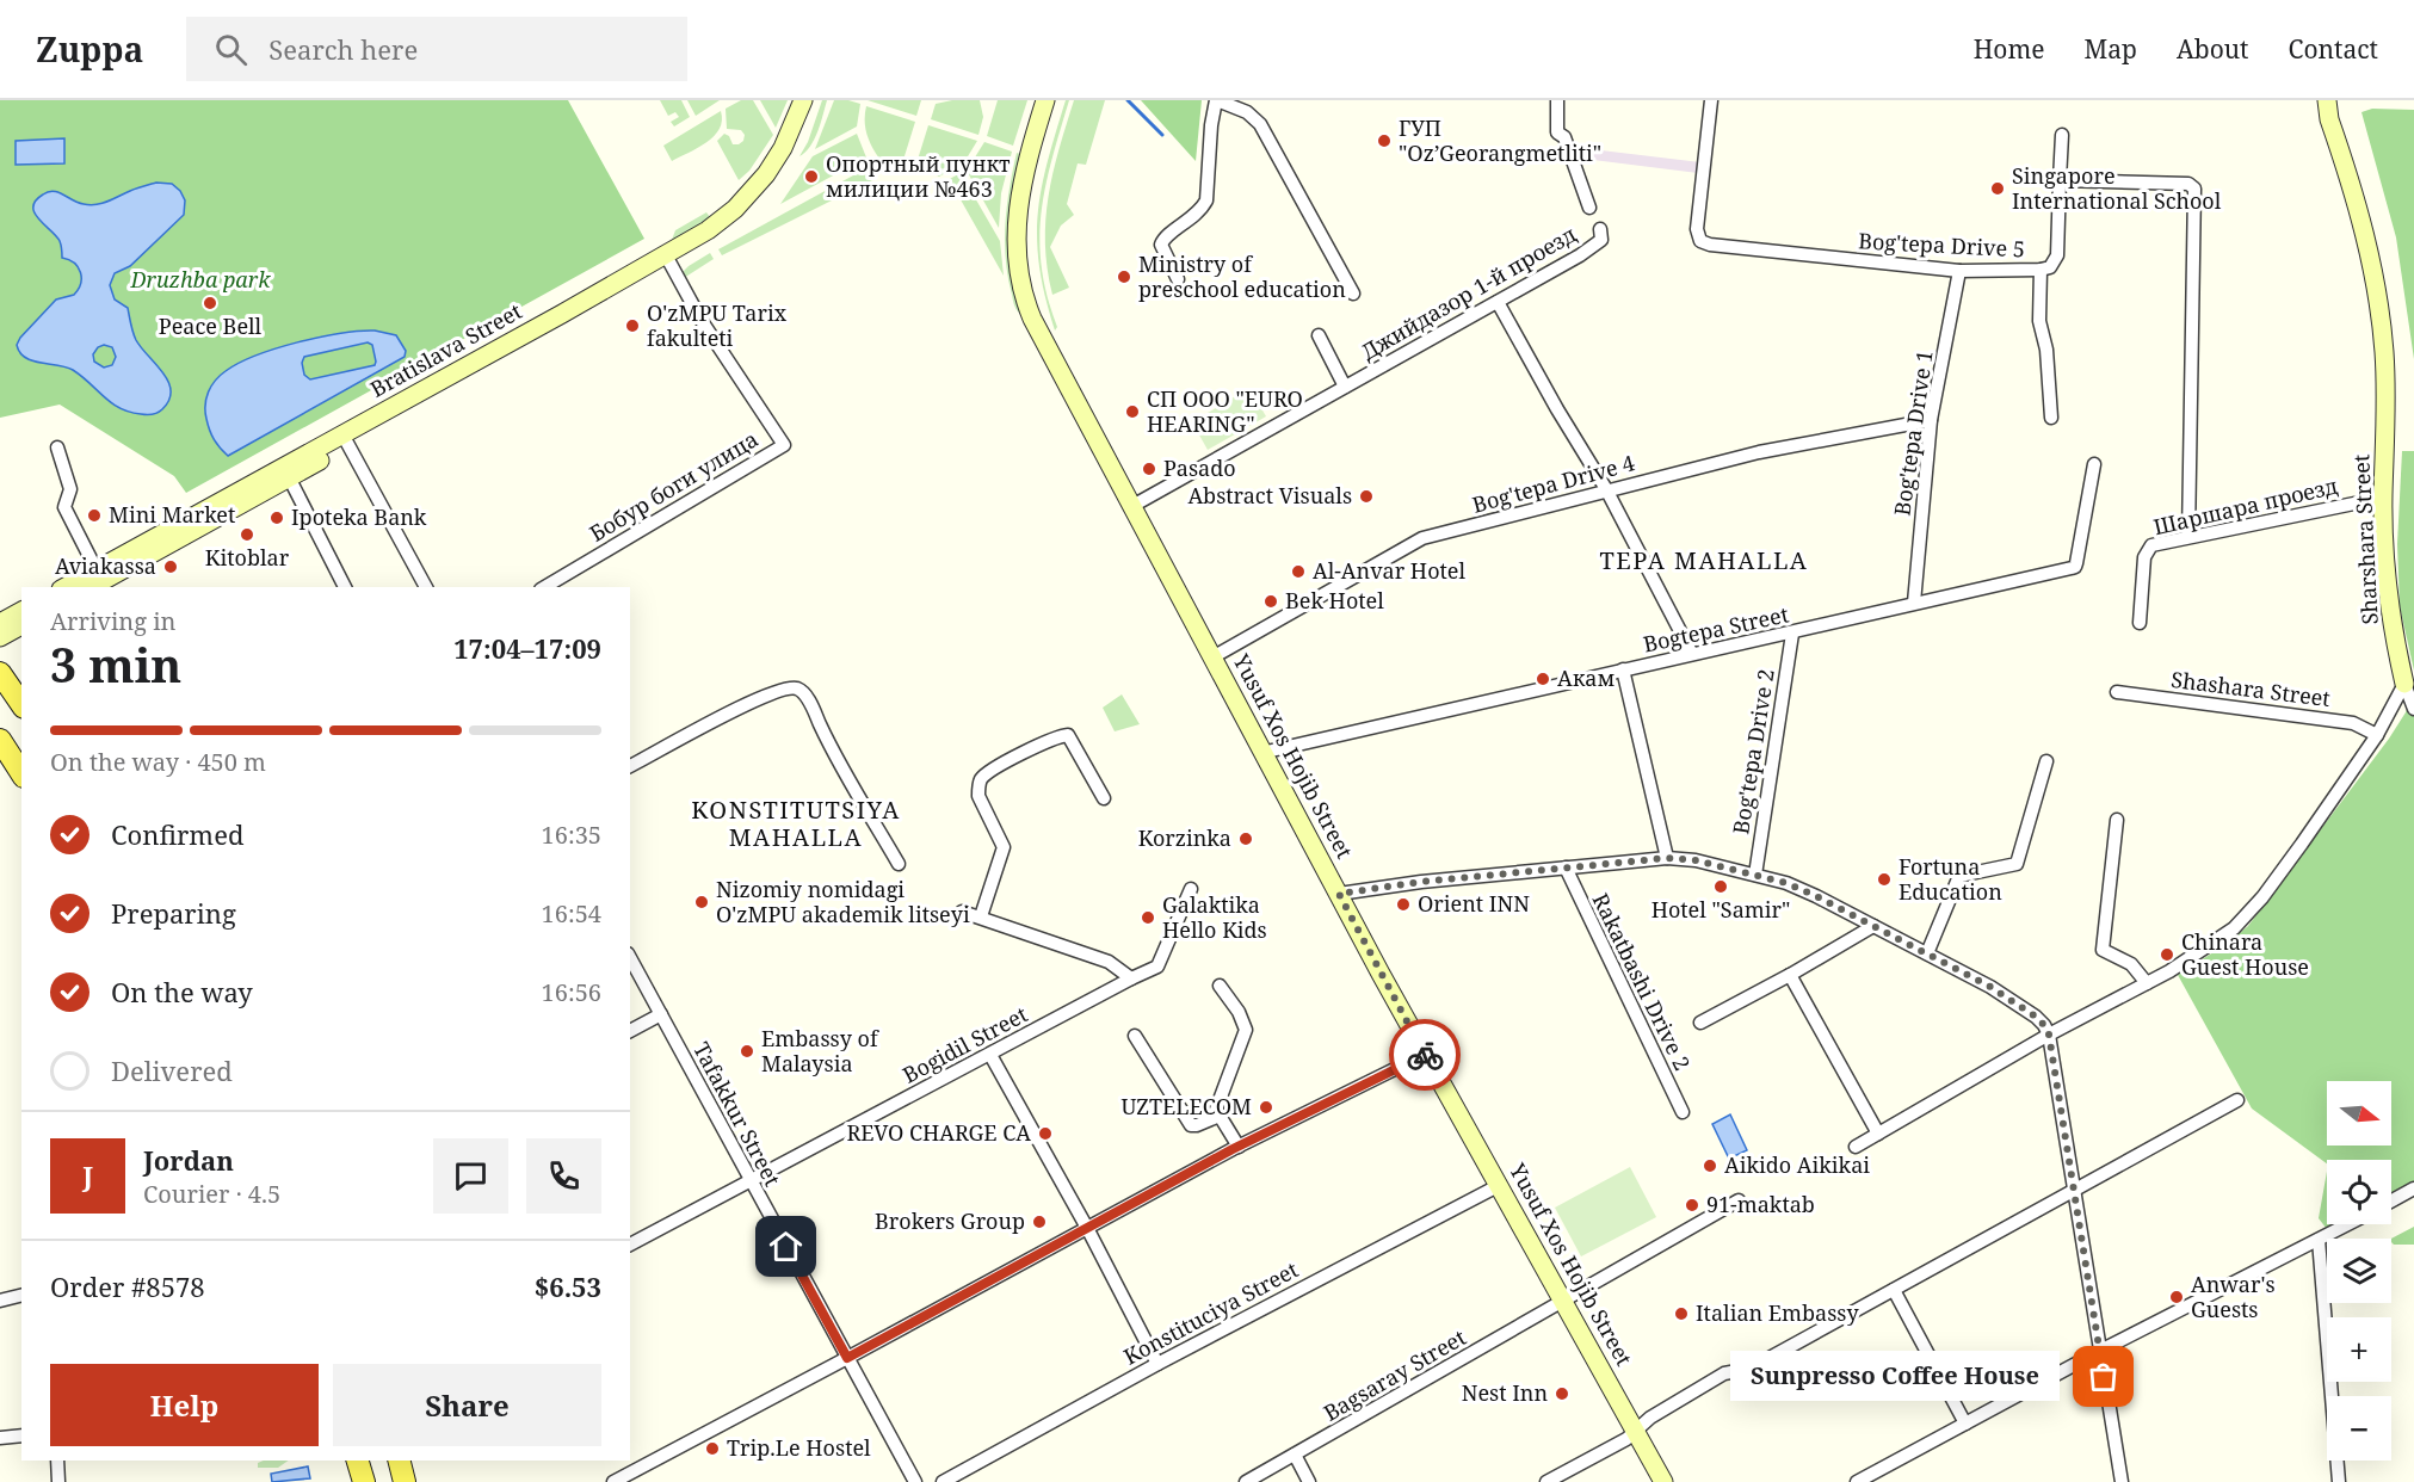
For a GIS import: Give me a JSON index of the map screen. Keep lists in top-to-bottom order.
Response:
{
  "streets": {
    "main road": ["Bratislava Street", "Sharshara Street", "Yusuf Xos Hojib Street"],
    "street": [
      "Bog'tepa Drive 5",
      "Джийдазор 1-й проезд",
      "Bog'tepa Drive 1",
      "Bog'tepa Drive 4",
      "Бобур боги улица",
      "Шаршара проезд",
      "Bogtepa Street",
      "Shashara Street",
      "Bog'tepa Drive 2",
      "Rakatbashi Drive 2",
      "Bogidil Street",
      "Tafakkur Street",
      "Konstituciya Street",
      "Bagsarаy Street"
    ]
  },
  "crossings": [
    ["Bog'tepa Drive 5", "Bog'tepa Drive 1"],
    ["Джийдазор 1-й проезд", "Yusuf Xos Hojib Street"],
    ["Bratislava Street", "Бобур боги улица"],
    ["Bog'tepa Drive 1", "Bog'tepa Drive 4"],
    ["Bog'tepa Drive 1", "Bogtepa Street"],
    ["Bog'tepa Drive 4", "Yusuf Xos Hojib Street"],
    ["Шаршара проезд", "Sharshara Street"],
    ["Bogtepa Street", "Bog'tepa Drive 2"],
    ["Bogtepa Street", "Yusuf Xos Hojib Street"],
    ["Yusuf Xos Hojib Street", "Konstituciya Street"],
    ["Yusuf Xos Hojib Street", "Bagsarаy Street"],
    ["Bogidil Street", "Tafakkur Street"]
  ],
  "districts": ["TEPA MAHALLA", "KONSTITUTSIYA MAHALLA"],
  "parks": ["Druzhba park"],
  "places": [
    "ГУП \"Oz’Georangmetliti\"",
    "Опортный пункт милиции №463",
    "Singapore International School",
    "Ministry of preschool education",
    "Peace Bell",
    "O'zMPU Tarix fakulteti",
    "СП ООО \"EURO HEARING\"",
    "Pasado",
    "Abstract Visuals",
    "Mini Market",
    "Ipoteka Bank",
    "Kitoblar",
    "Aviakassa",
    "Al-Anvar Hotel",
    "Bek Hotel",
    "Акам",
    "Korzinka",
    "Fortuna Education",
    "Hotel \"Samir\"",
    "Nizomiy nomidagi O'zMPU akademik litseyi",
    "Orient INN",
    "Galaktika Hello Kids",
    "Chinara Guest House",
    "Embassy of Malaysia",
    "UZTELECOM",
    "REVO CHARGE CA",
    "Aikido Aikikai",
    "91-maktab",
    "Brokers Group",
    "Anwar's Guests",
    "Italian Embassy",
    "Sunpresso Coffee House",
    "Nest Inn",
    "Trip.Le Hostel"
  ],
  "north": "right",
  "page": {
    "header": "Zuppa",
    "search": "Search here",
    "nav": [
      "Home",
      "Map",
      "About",
      "Contact"
    ],
    "heading": ["3 min", "Arriving in", "17:04–17:09"],
    "panel": [
      "Jordan",
      "Courier · 4.5",
      "Order #8578",
      "$6.53"
    ],
    "bar": "On the way · 450 m",
    "list": [
      ["Confirmed", "16:35"],
      ["Preparing", "16:54"],
      ["On the way", "16:56"],
      "Delivered"
    ],
    "map_buttons": ["+", "−"],
    "round": "J",
    "buttons": ["Help", "Share"],
    "bubble": "Sunpresso Coffee House"
  }
}
